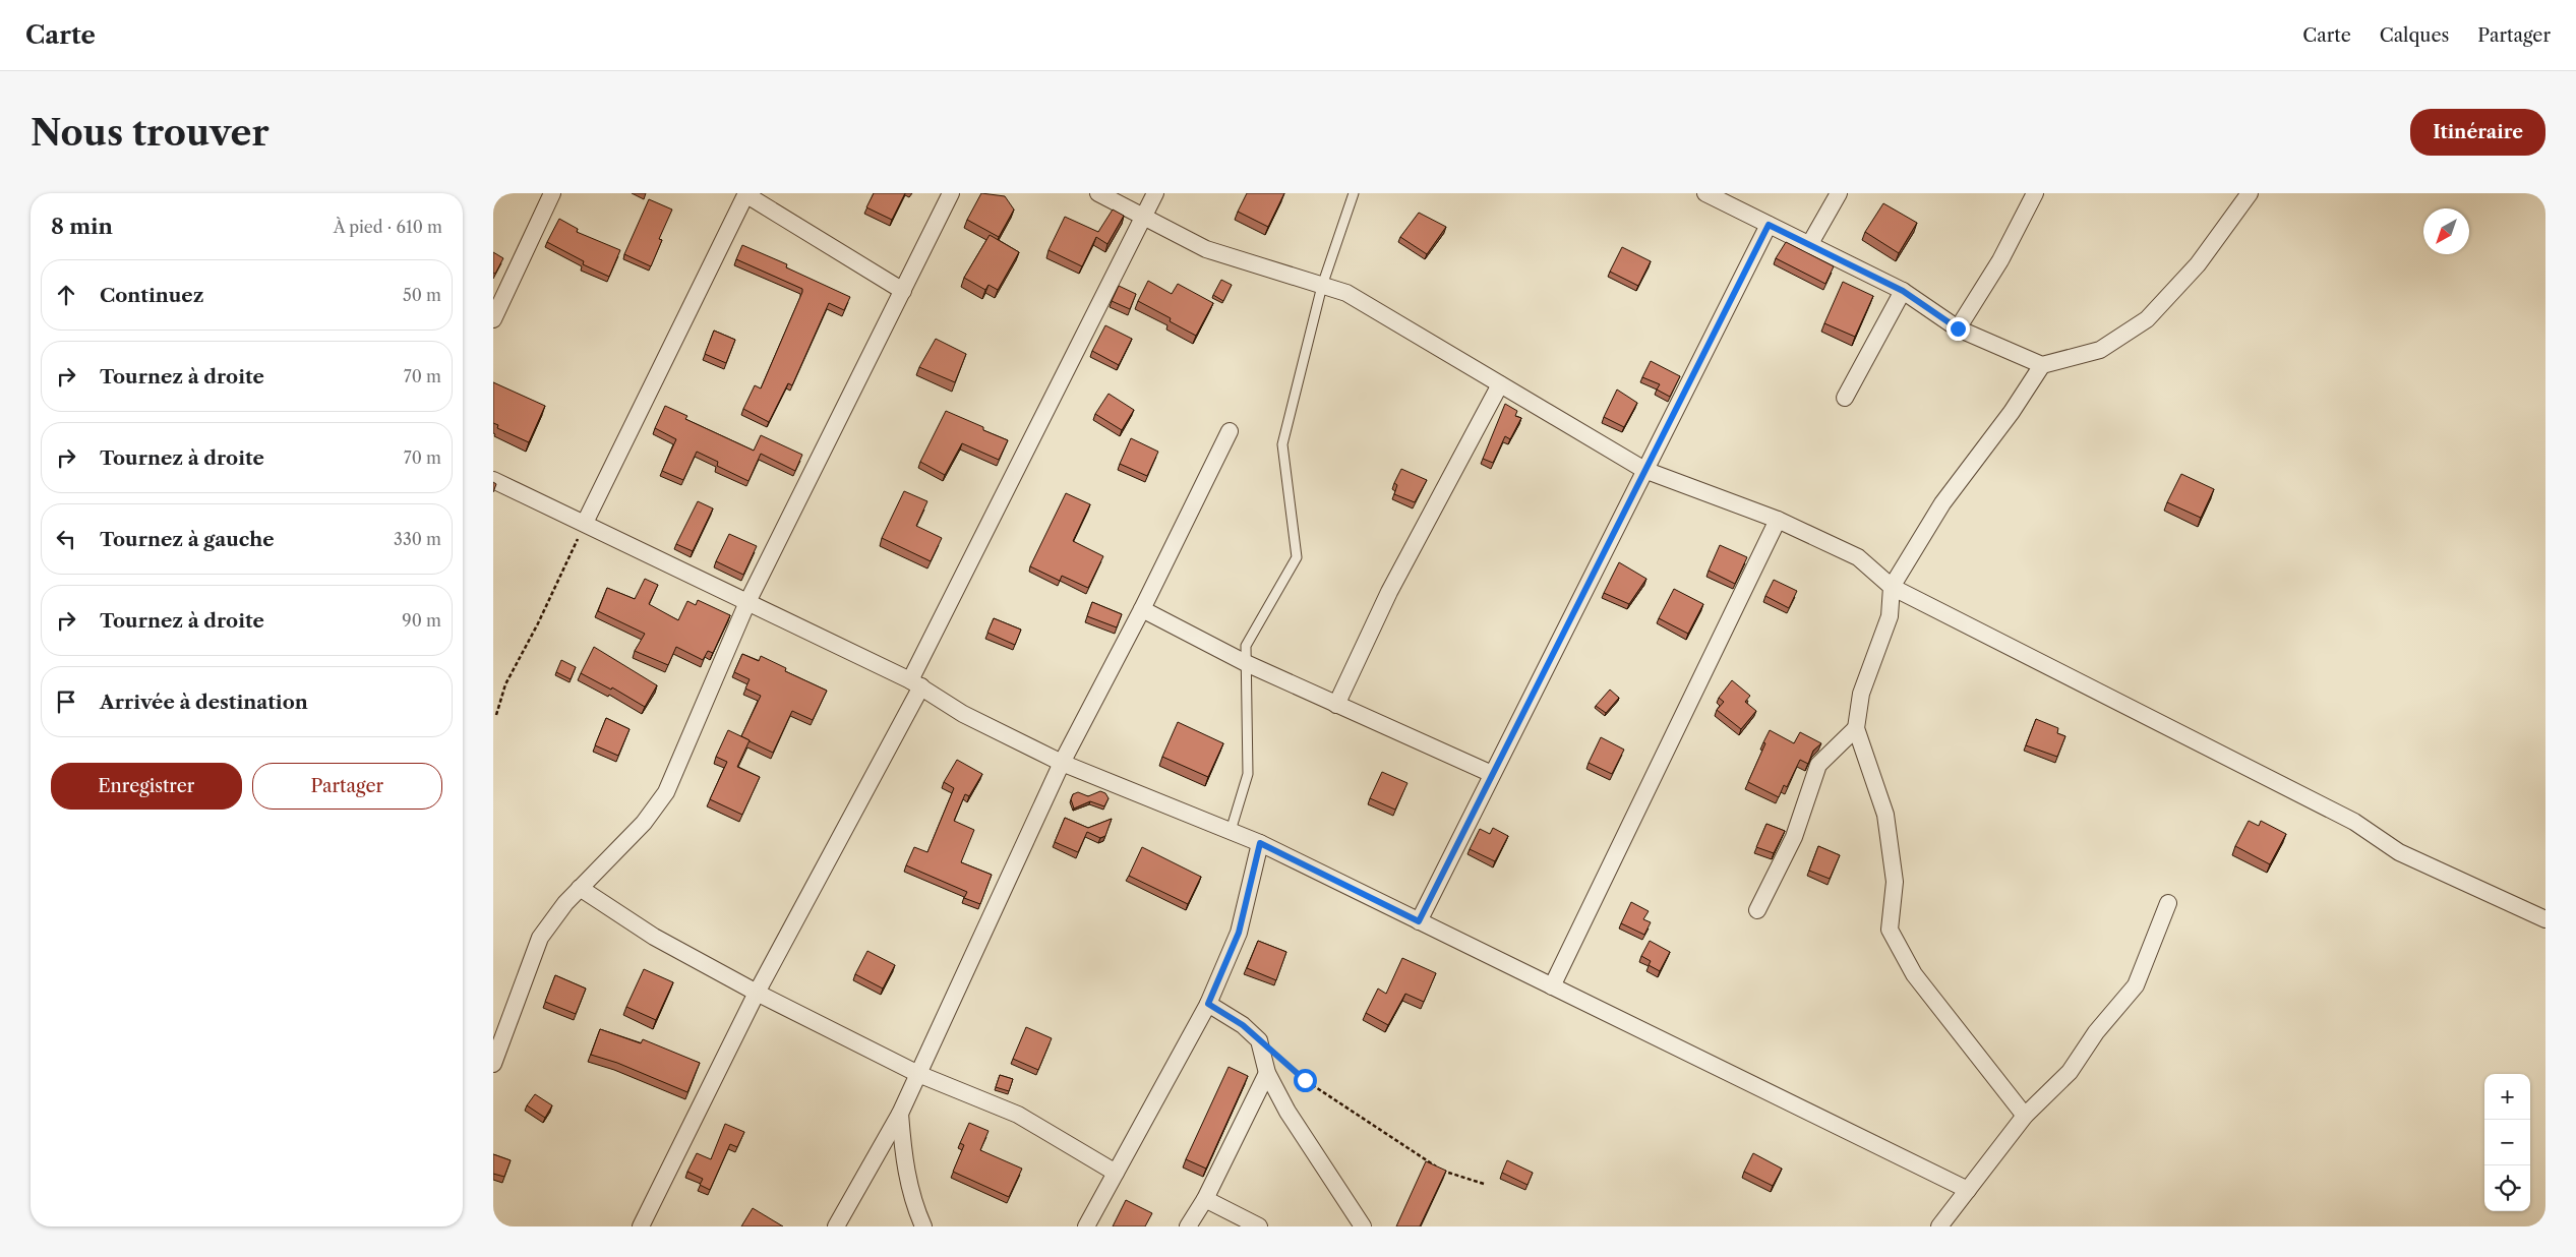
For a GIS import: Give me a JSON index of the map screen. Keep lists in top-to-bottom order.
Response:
{
  "north": "bottom left",
  "page": {
    "header": "Carte",
    "nav": ["Carte", "Calques", "Partager"],
    "buttons": [
      "Itinéraire",
      ["Enregistrer", "Partager"]
    ],
    "title": "Nous trouver",
    "heading": ["8 min", "À pied · 610 m"],
    "list": [
      ["Continuez", "50 m"],
      ["Tournez à droite", "70 m"],
      ["Tournez à droite", "70 m"],
      ["Tournez à gauche", "330 m"],
      ["Tournez à droite", "90 m"],
      "Arrivée à destination"
    ],
    "map_buttons": ["+", "−"]
  }
}
